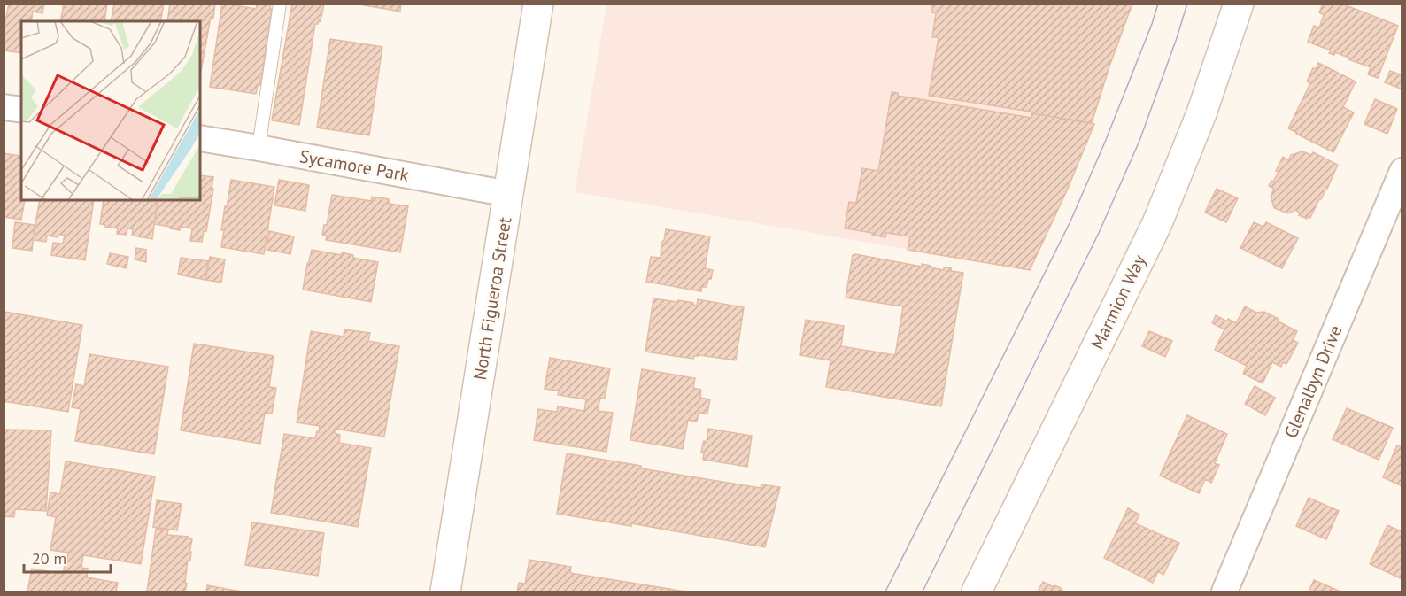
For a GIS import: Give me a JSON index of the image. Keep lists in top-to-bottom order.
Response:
{
  "streets": {
    "street": [
      "Sycamore Park",
      "North Figueroa Street",
      "Marmion Way",
      "Glenalbyn Drive"
    ]
  },
  "crossings": [
    ["Sycamore Park", "North Figueroa Street"]
  ],
  "scale_bar": "20 m"
}
